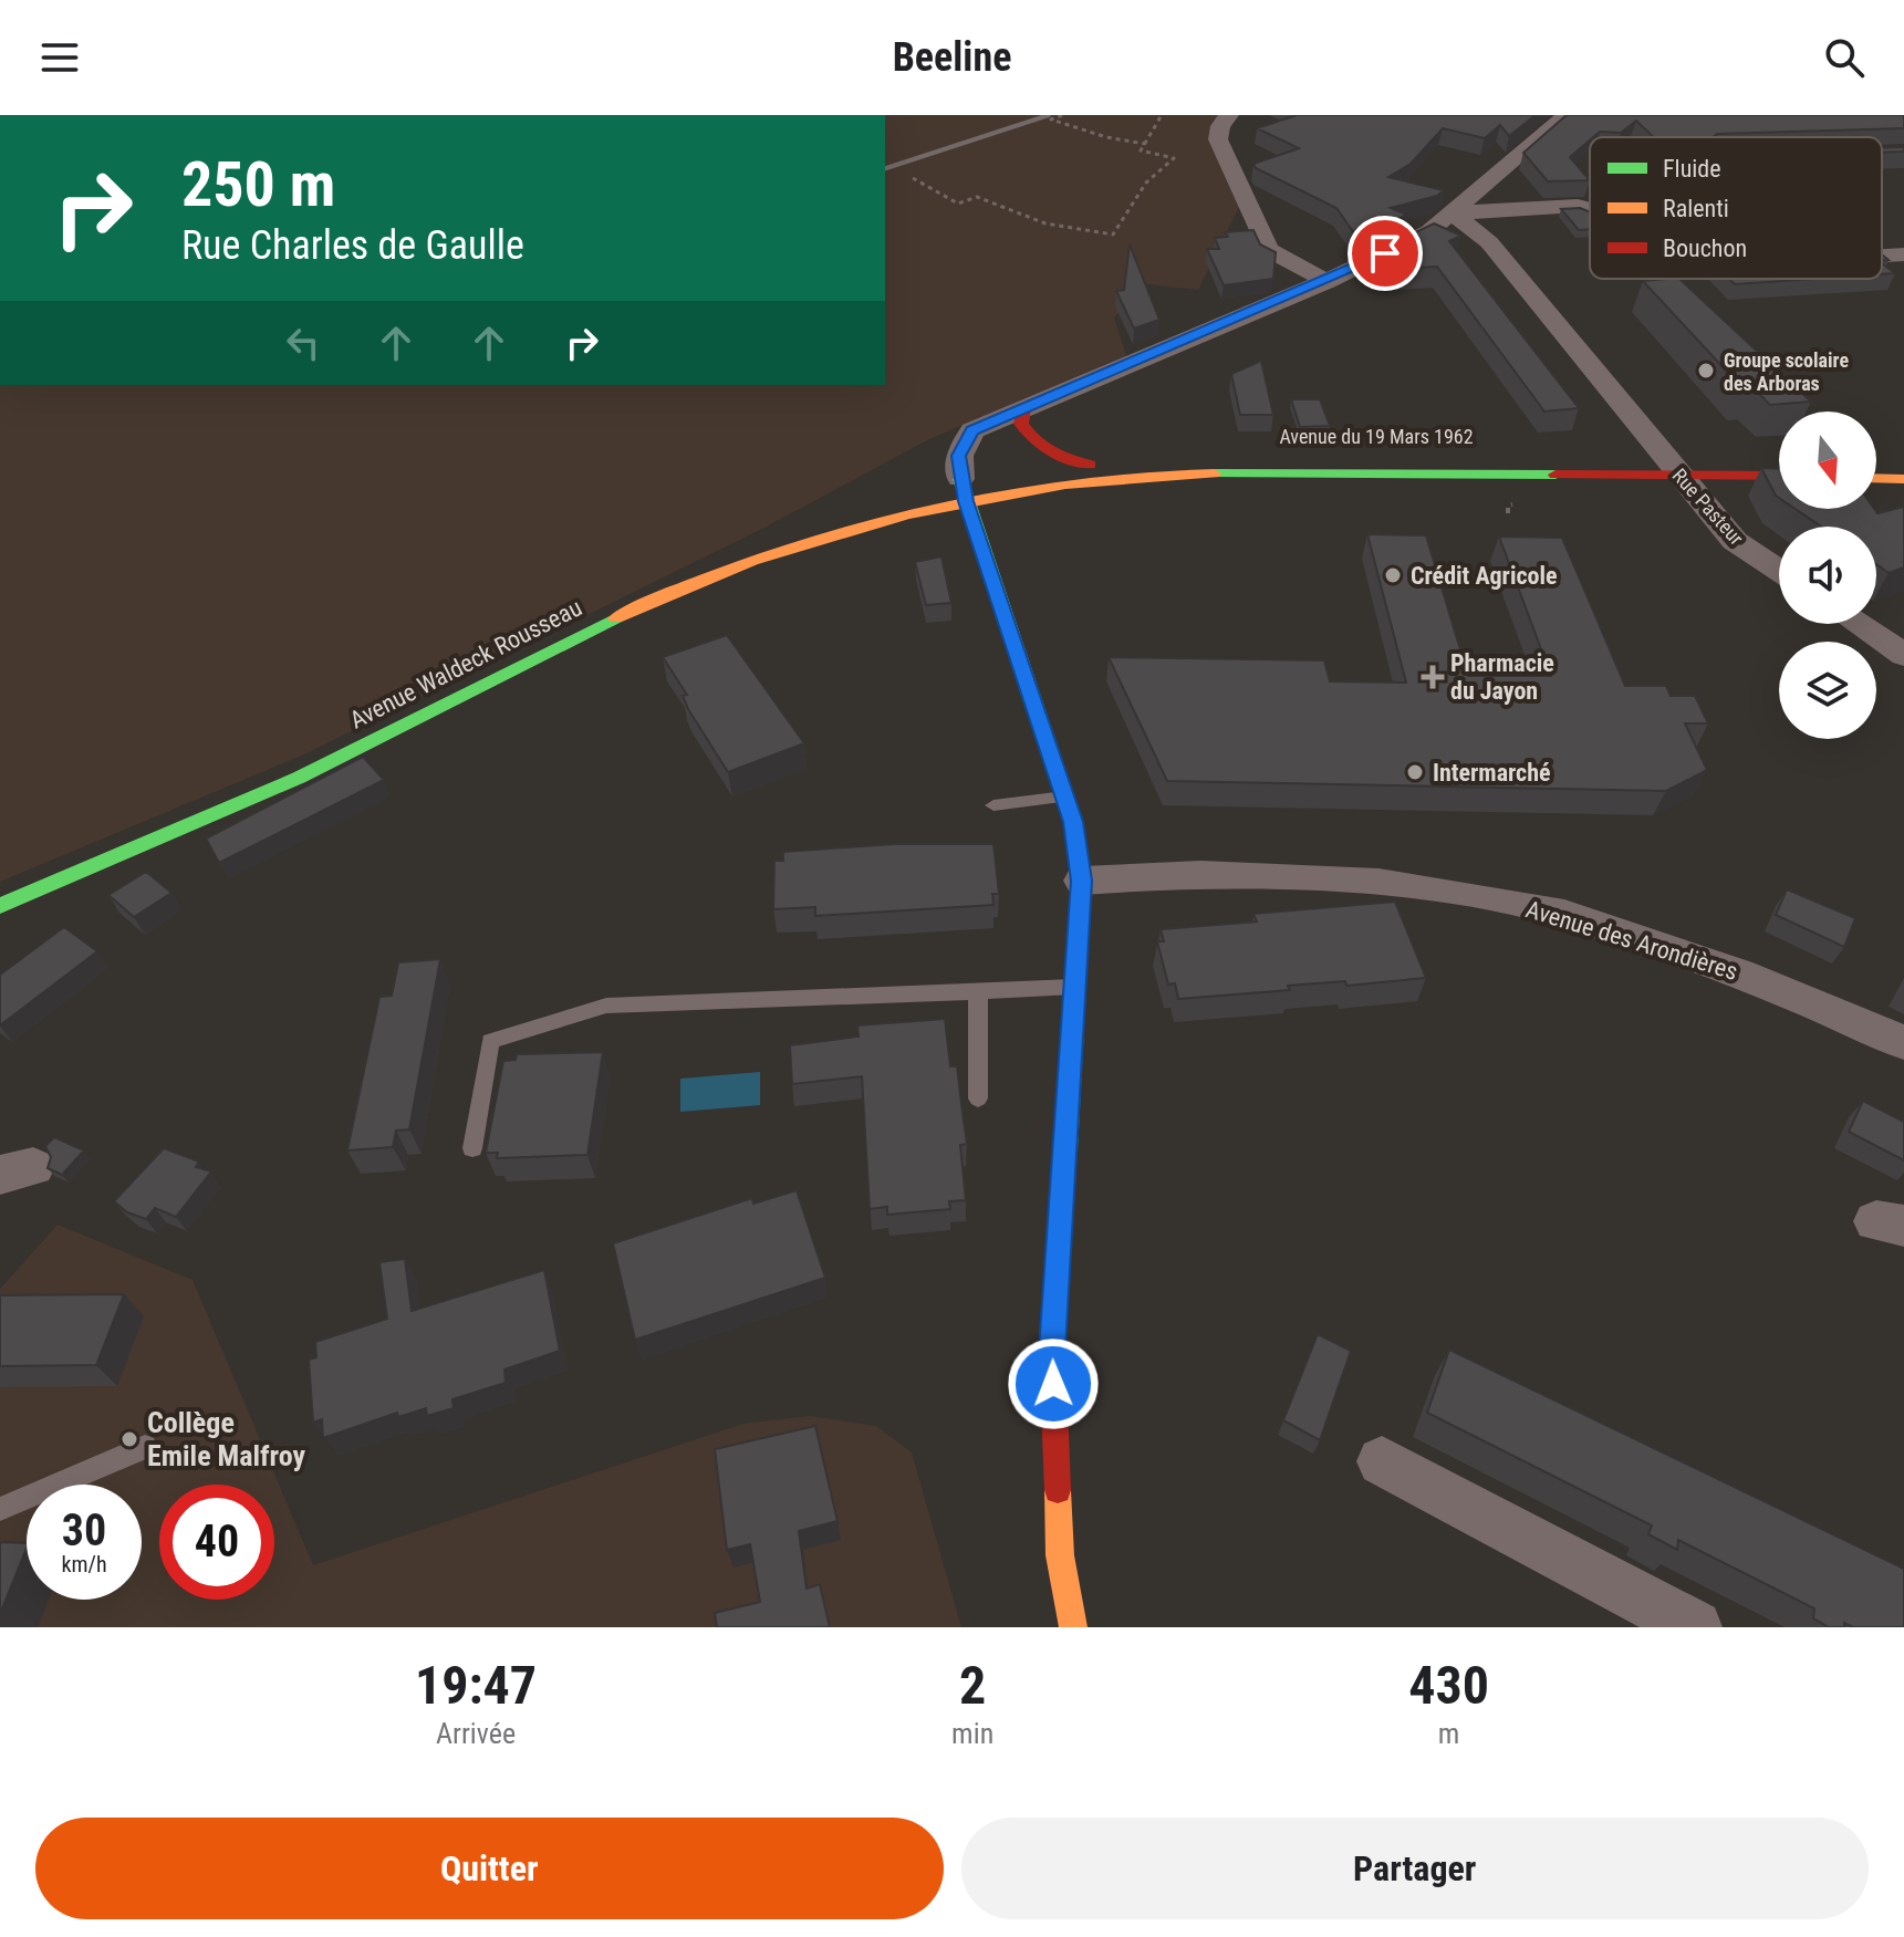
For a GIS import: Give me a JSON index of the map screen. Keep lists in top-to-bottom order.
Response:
{
  "streets": {
    "main road": ["Avenue du 19 Mars 1962", "Avenue Waldeck Rousseau"],
    "street": ["Rue Pasteur", "Avenue des Arondières"]
  },
  "crossings": [
    ["Avenue du 19 Mars 1962", "Rue Pasteur"],
    ["Avenue du 19 Mars 1962", "Avenue Waldeck Rousseau"]
  ],
  "places": {
    "other": [
      "Groupe scolaire des Arboras",
      "Crédit Agricole",
      "Intermarché",
      "Collège Emile Malfroy"
    ],
    "health": ["Pharmacie du Jayon"]
  },
  "legend": ["Fluide", "Ralenti", "Bouchon"],
  "north": "bottom",
  "page": {
    "header": "Beeline",
    "turn": ["250 m", "Rue Charles de Gaulle"],
    "speed": "30 km/h",
    "limit": "40",
    "eta": [
      "19:47",
      "Arrivée",
      "2",
      "min",
      "430",
      "m"
    ],
    "buttons": ["Quitter", "Partager"]
  }
}
